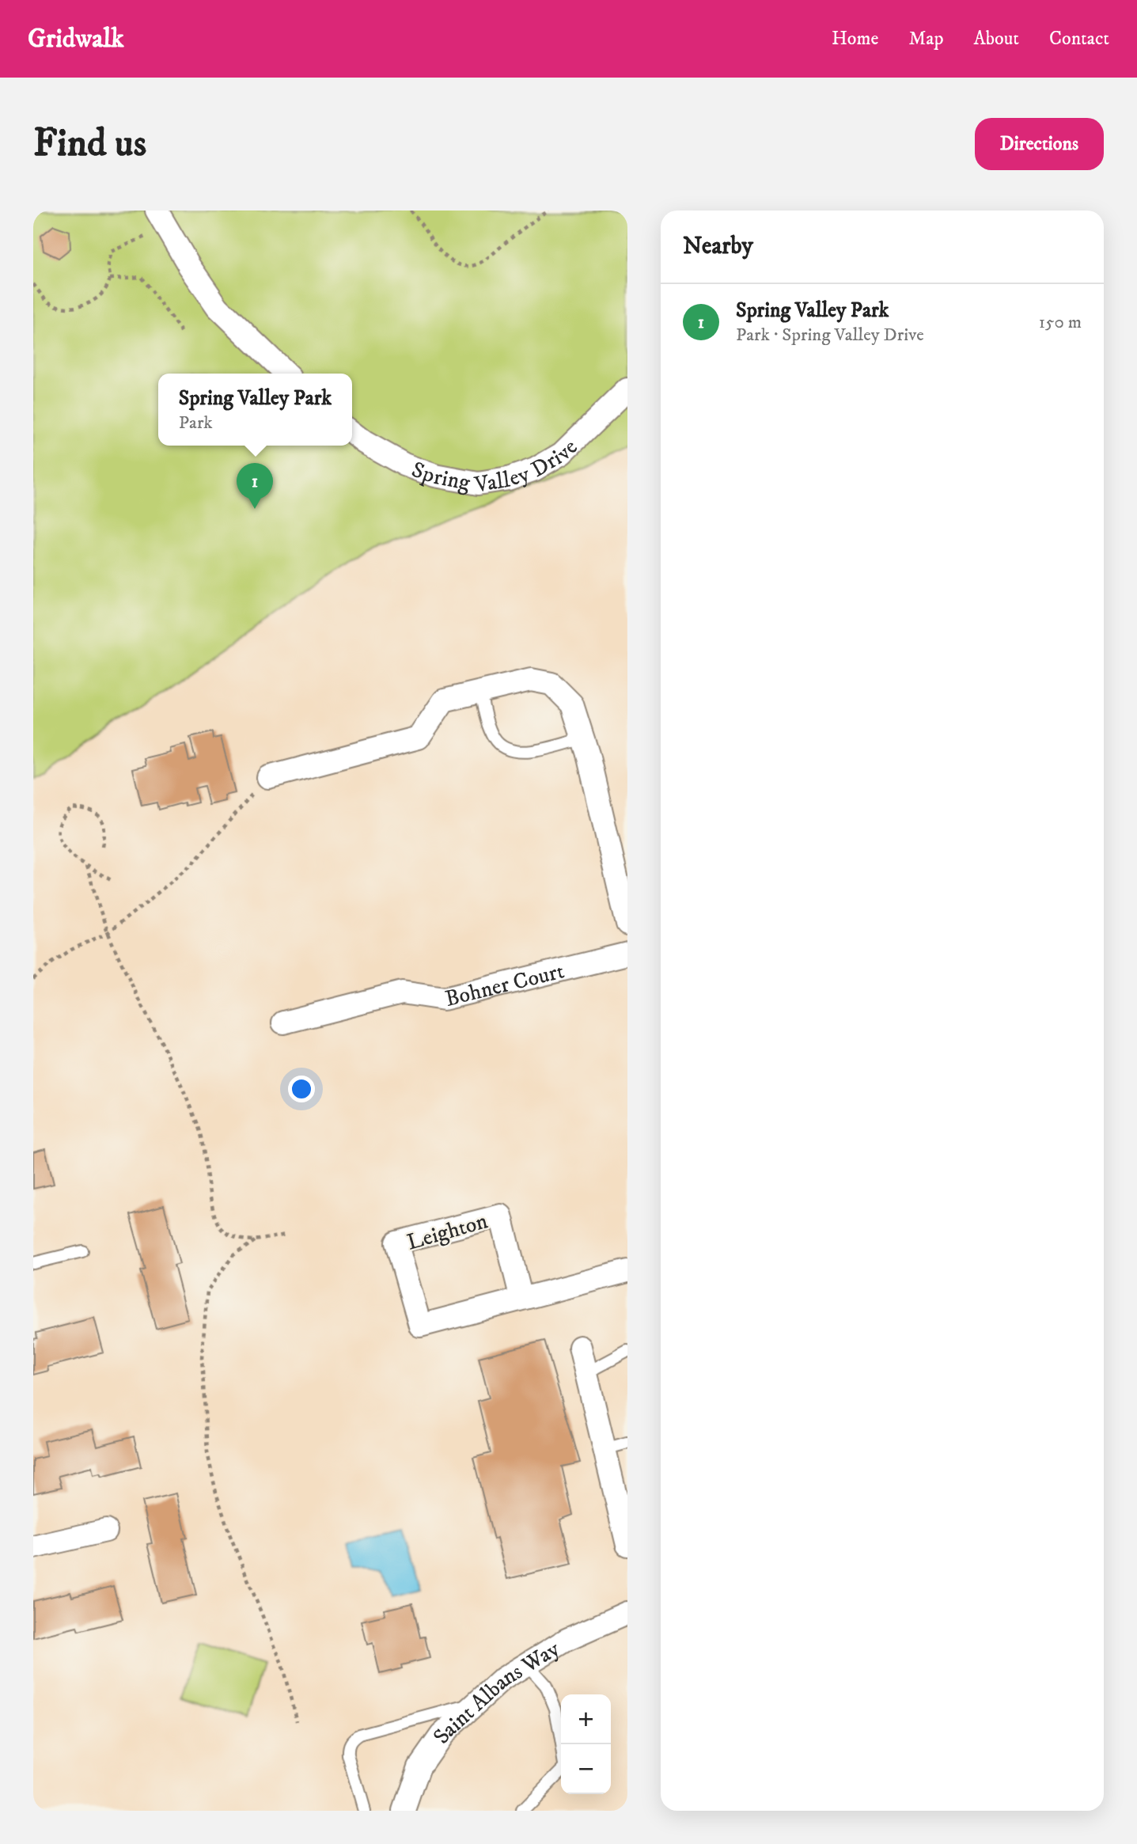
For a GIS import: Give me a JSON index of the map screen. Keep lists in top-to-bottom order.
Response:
{
  "streets": {
    "street": [
      "Spring Valley Drive",
      "Bohner Court",
      "Leighton",
      "Saint Albans Way"
    ]
  },
  "page": {
    "header": "Gridwalk",
    "nav": [
      "Home",
      "Map",
      "About",
      "Contact"
    ],
    "buttons": "Directions",
    "title": "Find us",
    "heading": "Nearby",
    "list": [
      {
        "mark": "1",
        "name": "Spring Valley Park",
        "note": "Park · Spring Valley Drive",
        "value": "150 m"
      }
    ],
    "popup": ["Spring Valley Park", "Park"],
    "pins": "1",
    "map_buttons": ["+", "−"]
  }
}
